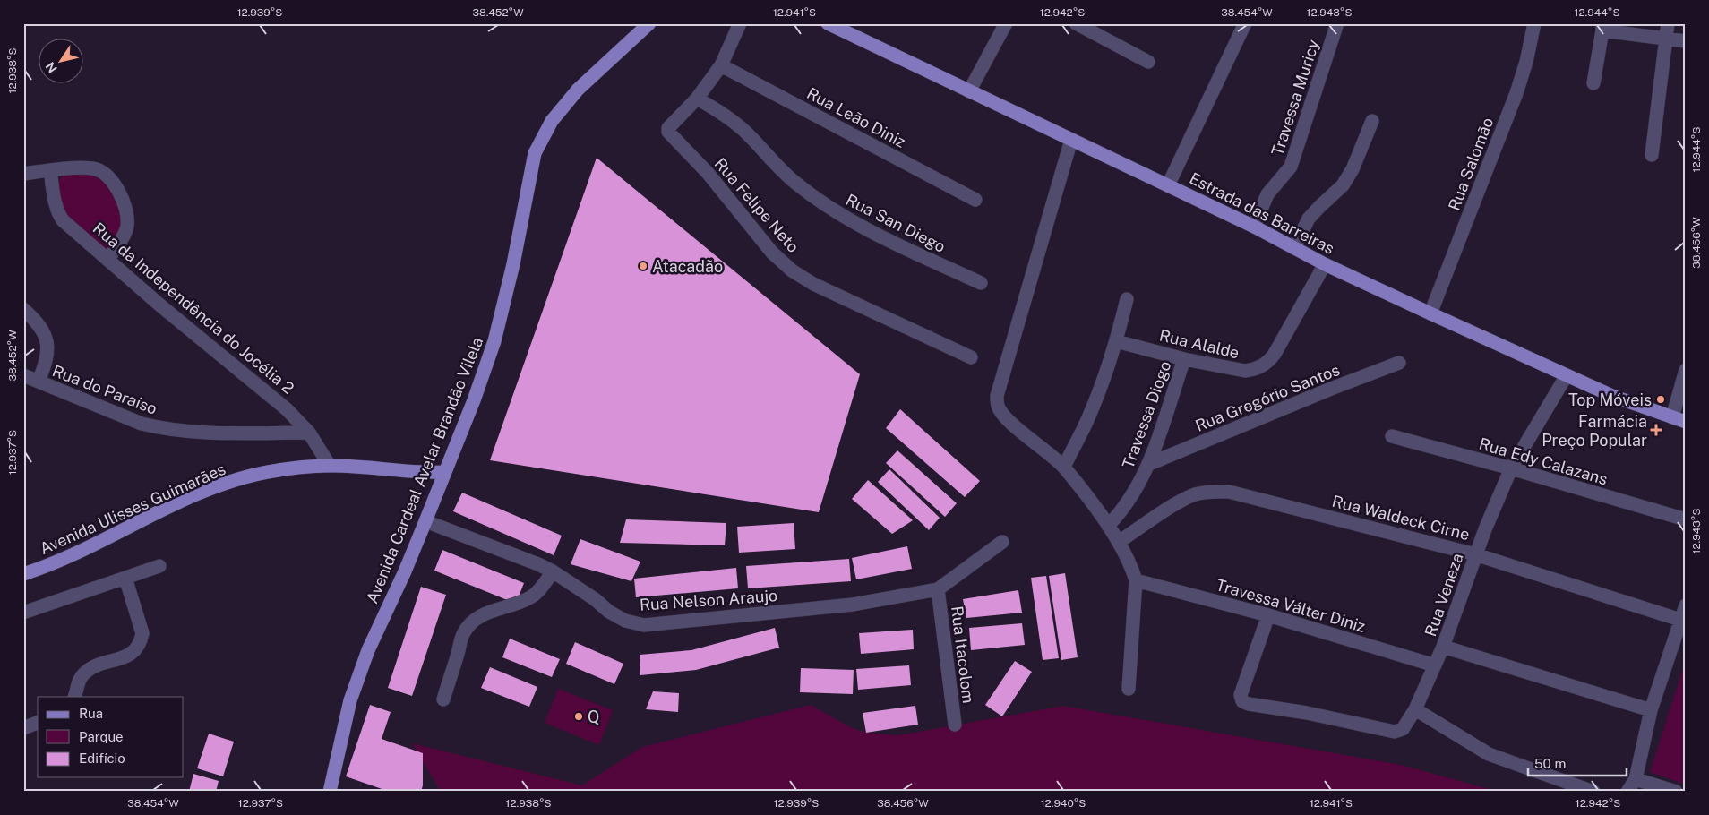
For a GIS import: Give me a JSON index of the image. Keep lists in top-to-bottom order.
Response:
{
  "streets": {
    "main road": ["Estrada das Barreiras", "Avenida Cardeal Avelar Brandão Vilela", "Avenida Ulisses Guimarães"],
    "street": [
      "Travessa Muricy",
      "Rua Leão Diniz",
      "Rua Salomão",
      "Rua Felipe Neto",
      "Rua San Diego",
      "Rua da Independência do Jocélia 2",
      "Rua Alalde",
      "Rua do Paraíso",
      "Rua Gregório Santos",
      "Travessa Diogo",
      "Rua Edy Calazans",
      "Rua Waldeck Cirne",
      "Rua Veneza",
      "Rua Nelson Araujo",
      "Travessa Válter Diniz",
      "Rua Itacolom"
    ]
  },
  "crossings": [
    ["Travessa Muricy", "Estrada das Barreiras"],
    ["Rua Leão Diniz", "Rua Felipe Neto"],
    ["Rua Salomão", "Estrada das Barreiras"],
    ["Rua Felipe Neto", "Rua San Diego"],
    ["Estrada das Barreiras", "Rua Alalde"],
    ["Estrada das Barreiras", "Rua Veneza"],
    ["Rua da Independência do Jocélia 2", "Rua do Paraíso"],
    ["Rua da Independência do Jocélia 2", "Avenida Ulisses Guimarães"],
    ["Rua Alalde", "Travessa Diogo"],
    ["Rua Gregório Santos", "Travessa Diogo"],
    ["Rua Edy Calazans", "Rua Veneza"],
    ["Avenida Cardeal Avelar Brandão Vilela", "Avenida Ulisses Guimarães"],
    ["Avenida Cardeal Avelar Brandão Vilela", "Rua Nelson Araujo"],
    ["Rua Waldeck Cirne", "Rua Veneza"],
    ["Rua Veneza", "Travessa Válter Diniz"],
    ["Rua Nelson Araujo", "Rua Itacolom"]
  ],
  "places": {
    "other": ["Atacadão", "Top Móveis", "Q"],
    "health": ["Farmácia Preço Popular"]
  },
  "legend": ["Rua", "Parque", "Edifício"],
  "scale_bar": "50 m",
  "north": "bottom left",
  "coordinates": [
    "12.939°S",
    "38.452°W",
    "12.941°S",
    "12.942°S",
    "38.454°W",
    "12.943°S",
    "12.944°S",
    "12.938°S",
    "38.456°W",
    "12.937°S",
    "12.940°S"
  ]
}
